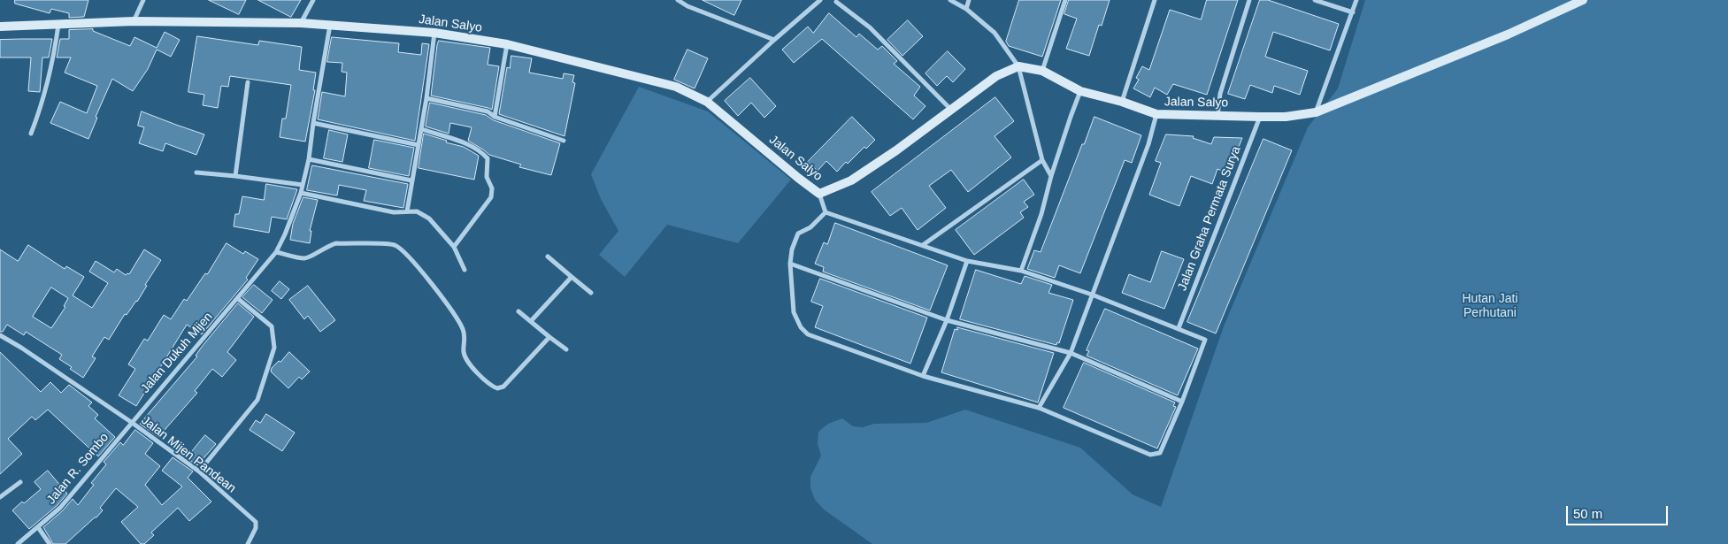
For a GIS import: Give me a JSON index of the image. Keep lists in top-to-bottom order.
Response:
{
  "streets": {
    "street": [
      "Jalan Salyo",
      "Jalan Graha Permata Surya",
      "Jalan Dukuh Mijen",
      "Jalan Mijen Pandean",
      "Jalan R. Sombo"
    ]
  },
  "crossings": [
    ["Jalan Salyo", "Jalan Graha Permata Surya"],
    ["Jalan Salyo", "Jalan Dukuh Mijen"],
    ["Jalan Dukuh Mijen", "Jalan Mijen Pandean"],
    ["Jalan Dukuh Mijen", "Jalan R. Sombo"],
    ["Jalan Mijen Pandean", "Jalan R. Sombo"]
  ],
  "parks": ["Hutan Jati Perhutani"],
  "scale_bar": "50 m"
}
